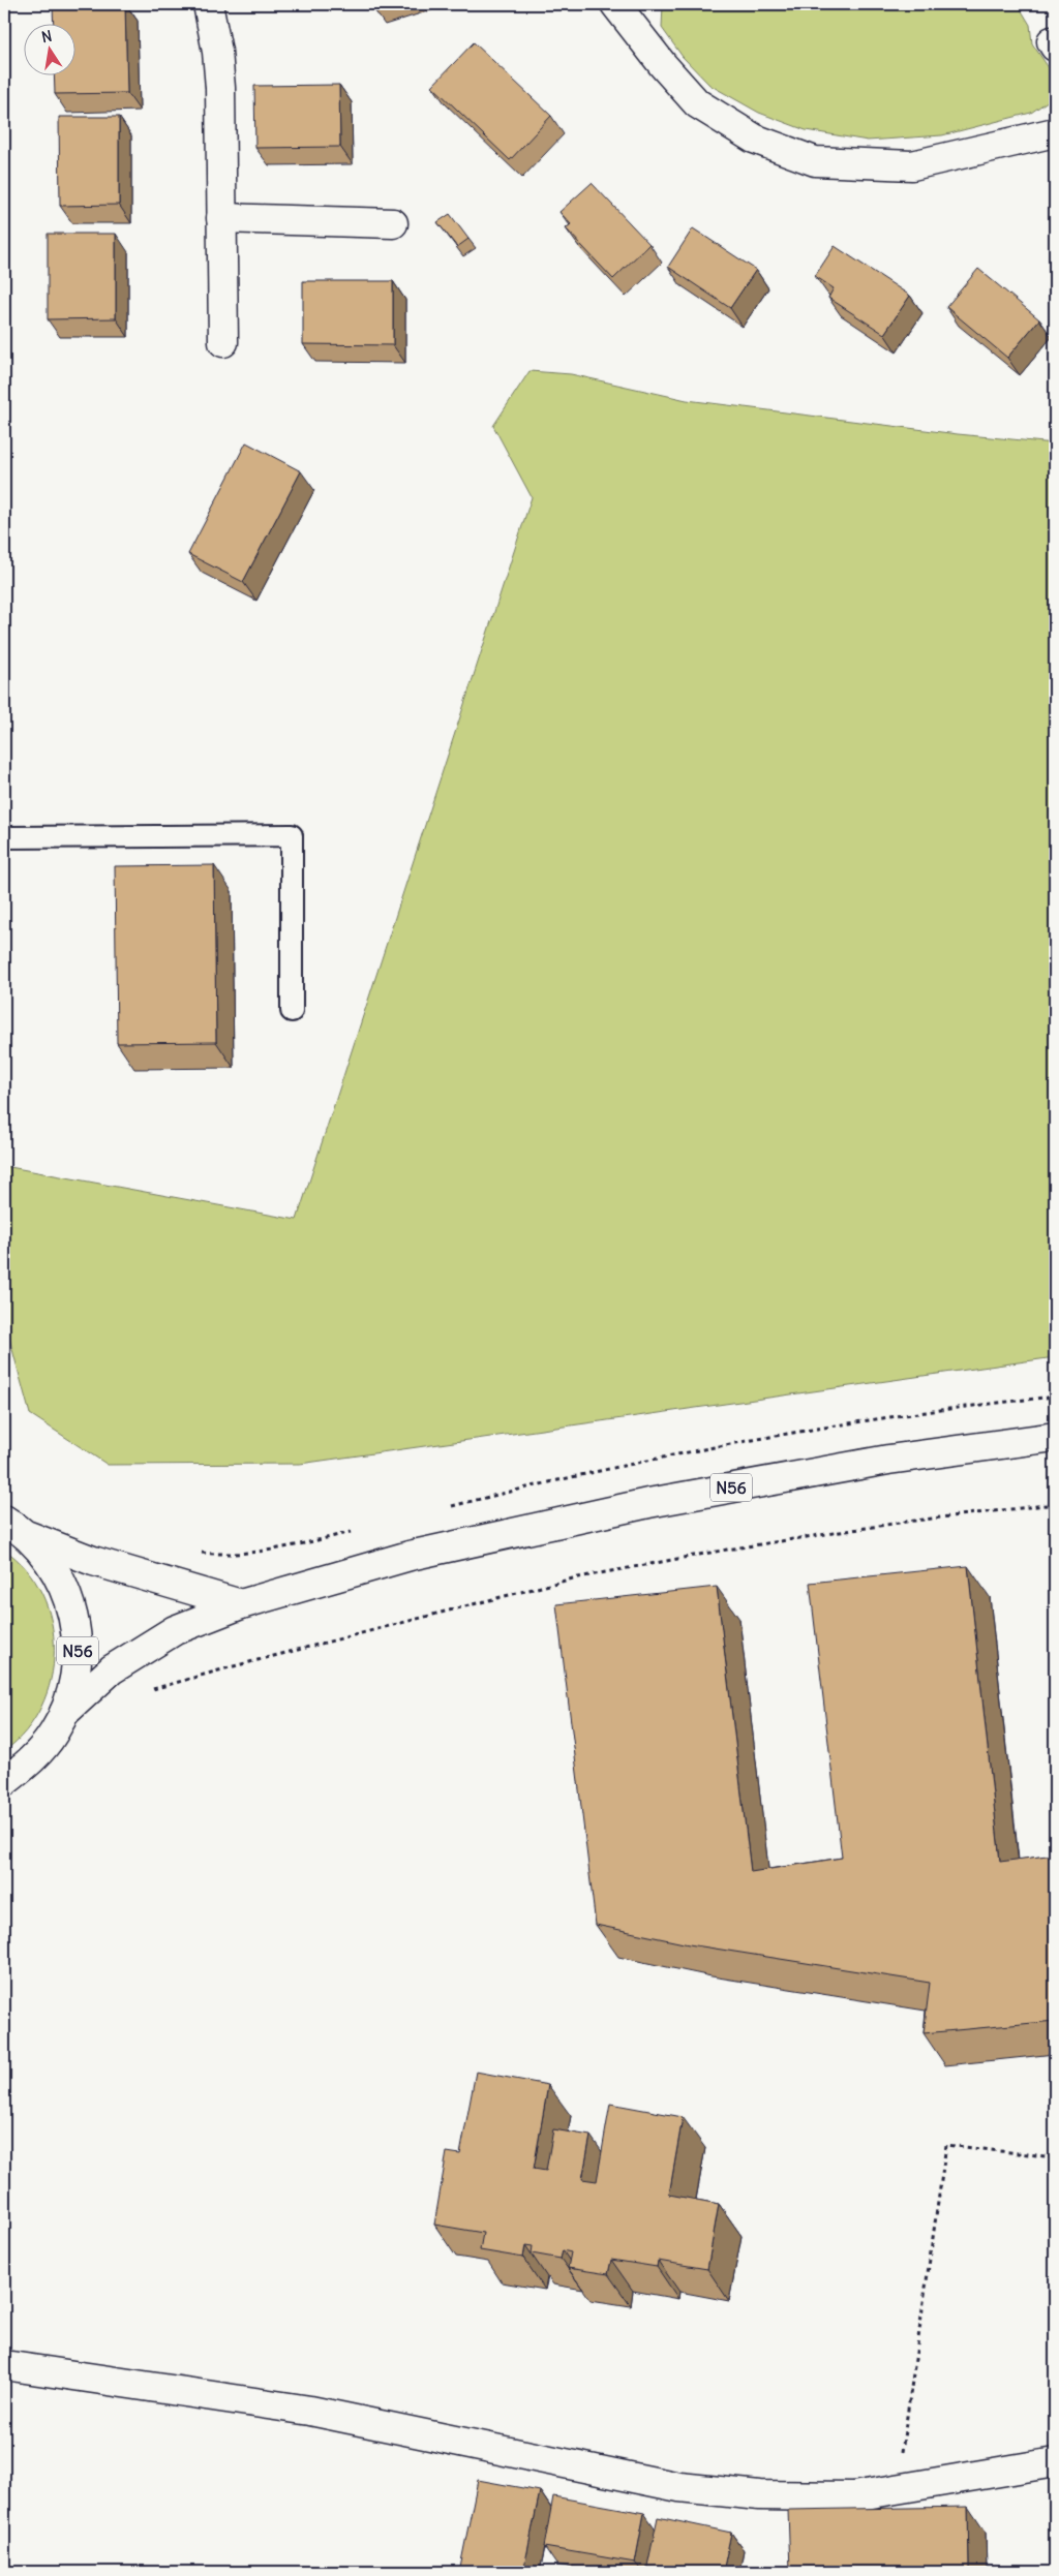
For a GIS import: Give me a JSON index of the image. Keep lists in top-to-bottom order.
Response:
{
  "streets": {
    "street": ["N56"]
  },
  "north": "top"
}
